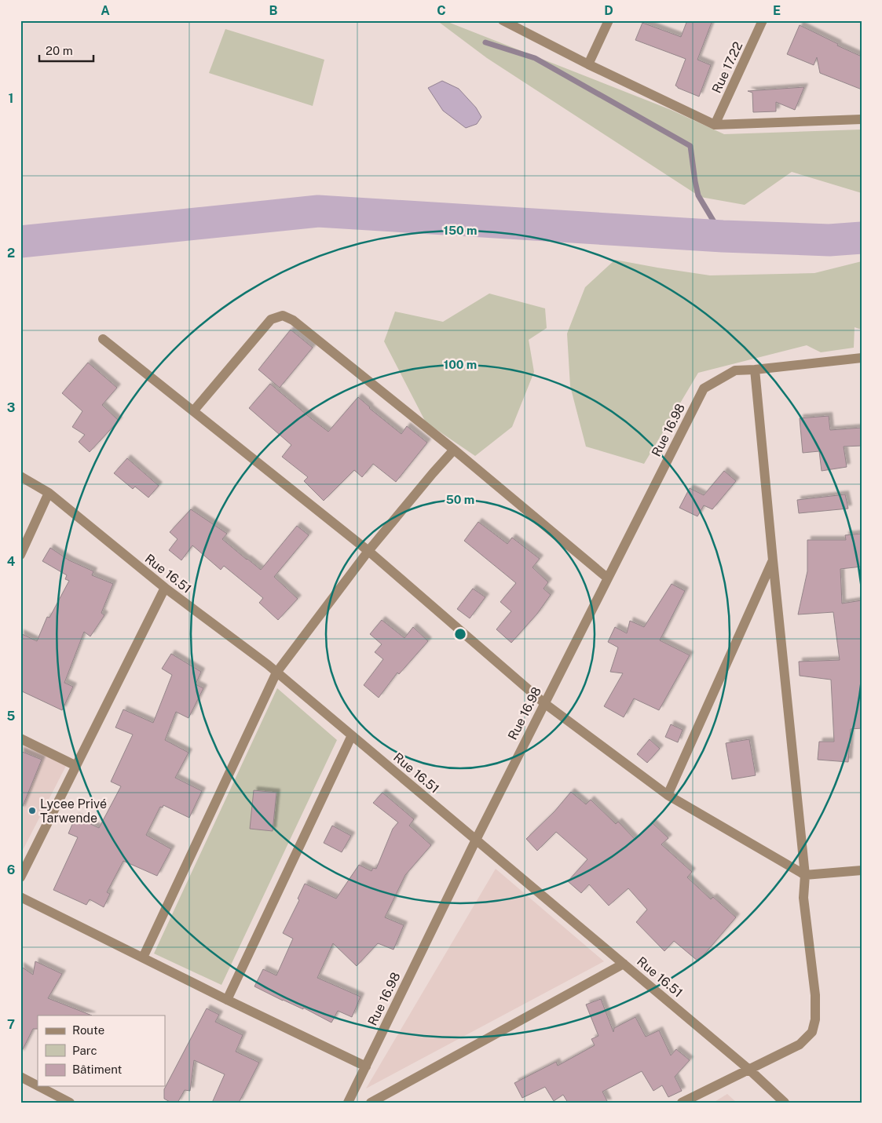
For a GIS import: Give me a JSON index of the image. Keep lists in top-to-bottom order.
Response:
{
  "streets": {
    "street": ["Rue 17.22", "Rue 16.98", "Rue 16.51"]
  },
  "crossings": [
    ["Rue 16.98", "Rue 16.51"]
  ],
  "places": ["Lycee Privé Tarwende"],
  "legend": ["Route", "Parc", "Bâtiment"],
  "scale_bar": "20 m",
  "grid": {
    "columns": [
      "A",
      "B",
      "C",
      "D",
      "E"
    ],
    "rows": [
      "1",
      "2",
      "3",
      "4",
      "5",
      "6",
      "7"
    ]
  },
  "rings": ["150 m", "100 m", "50 m"]
}
